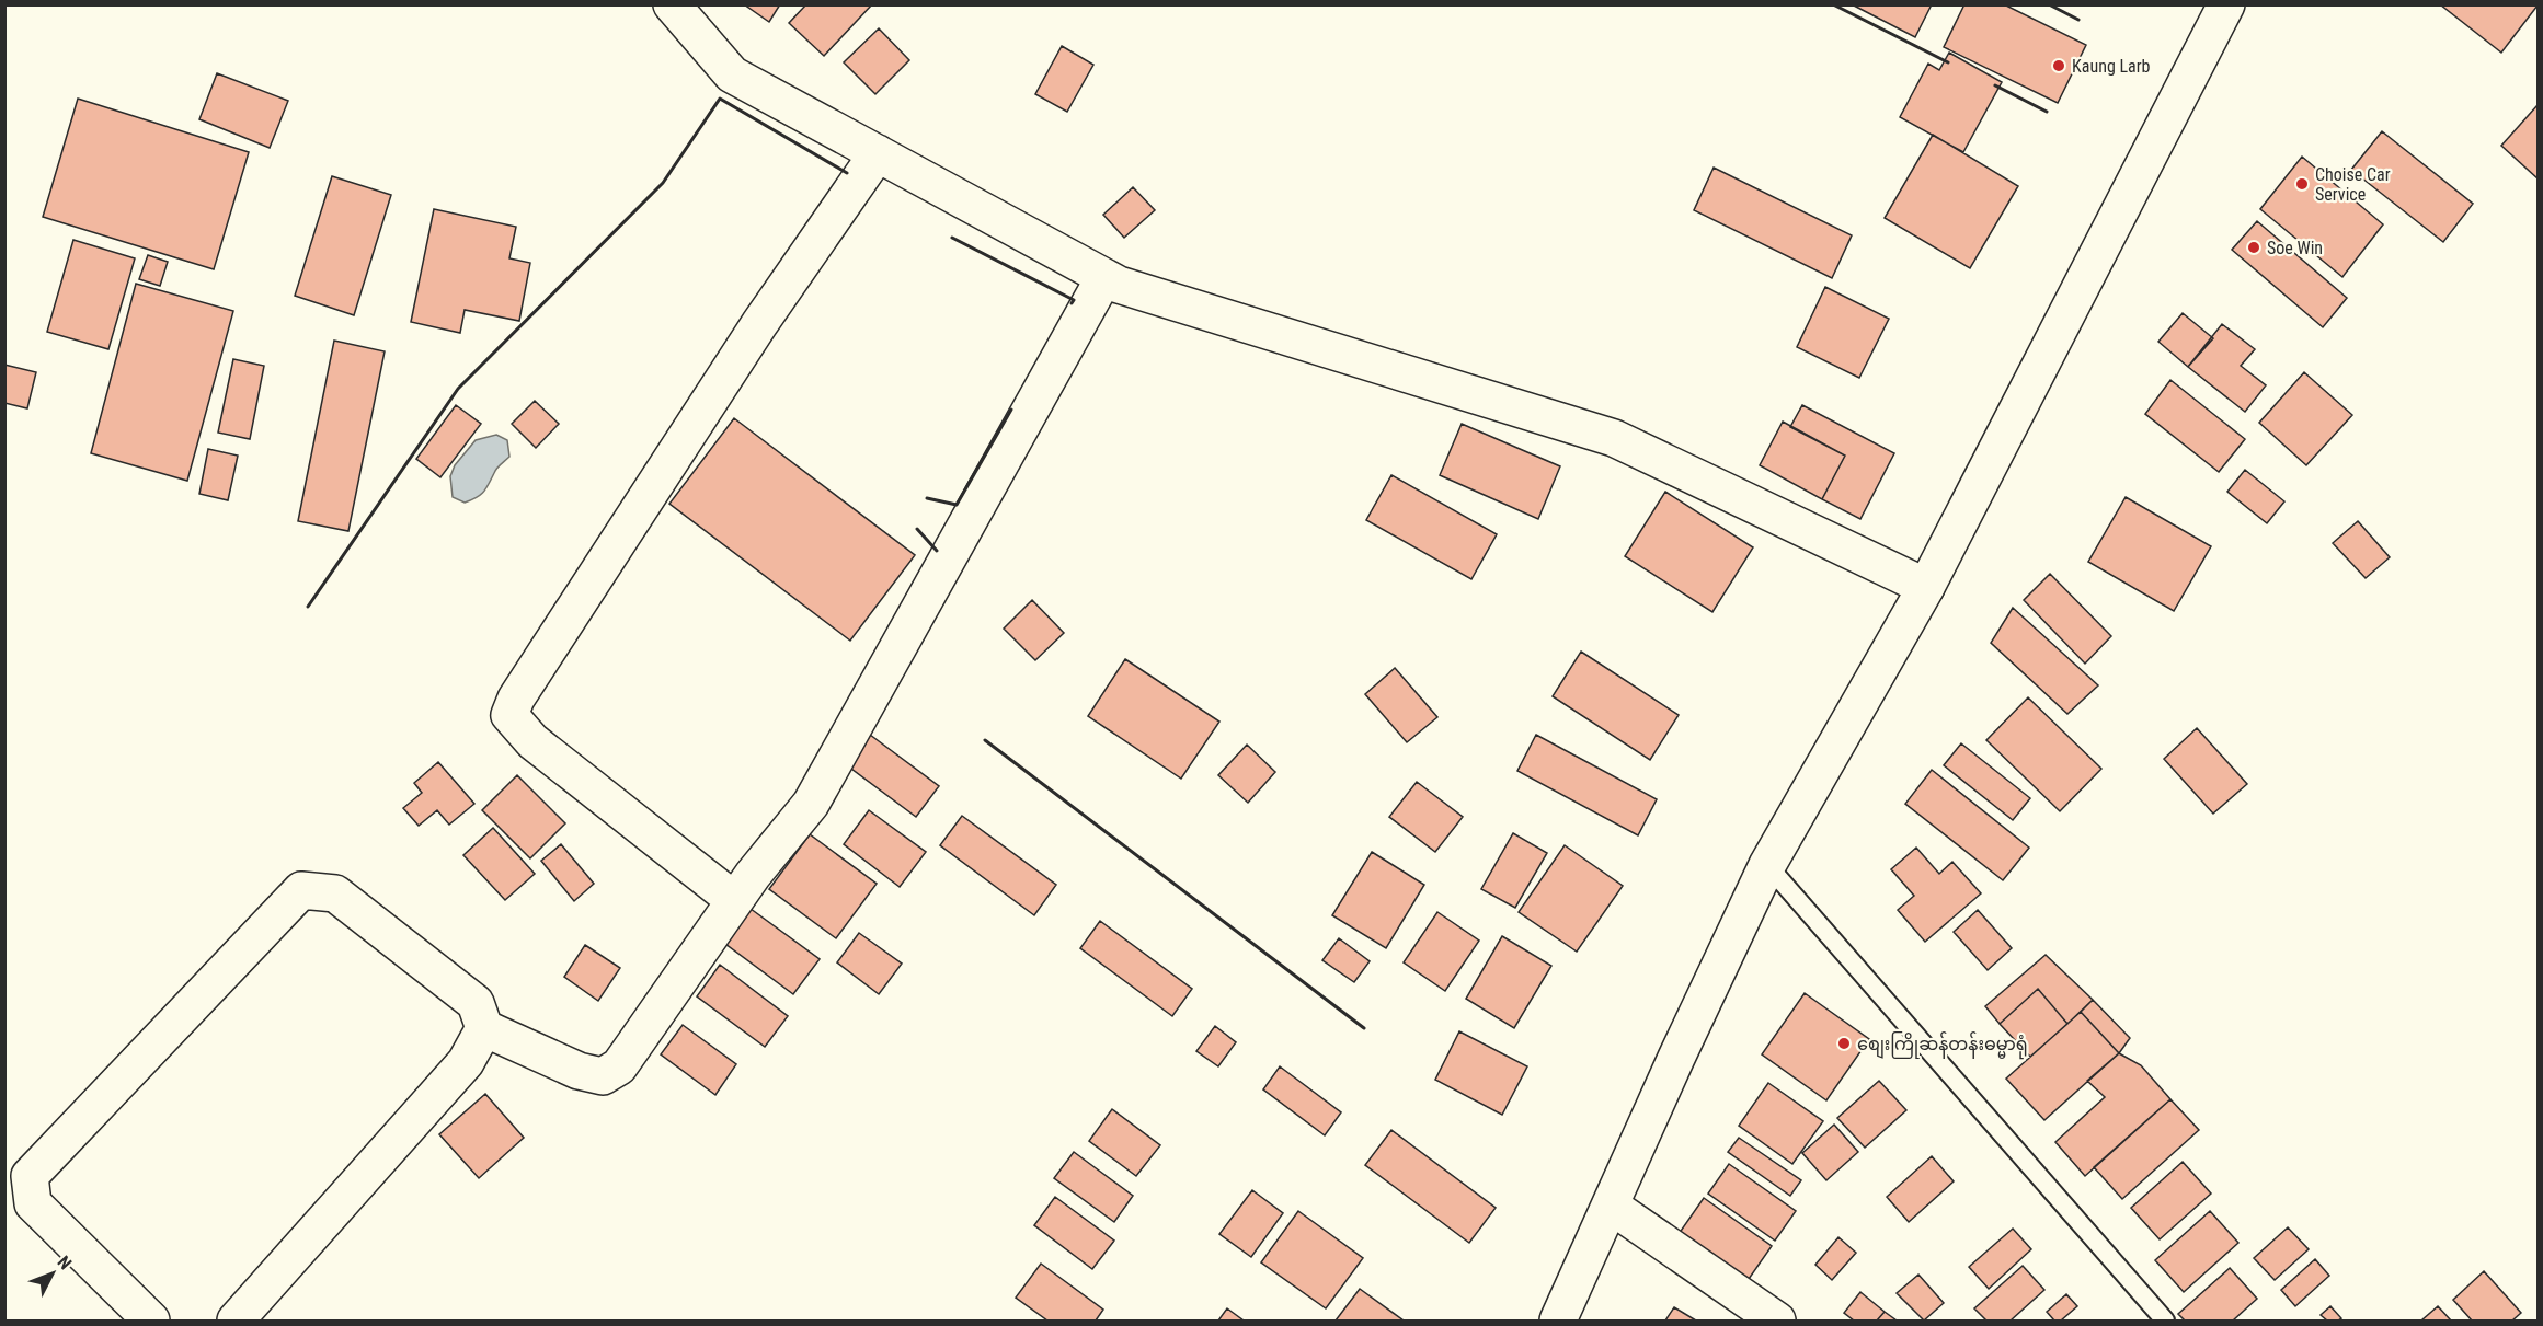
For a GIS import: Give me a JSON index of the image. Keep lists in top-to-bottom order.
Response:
{
  "places": [
    "Kaung Larb",
    "Choise Car Service",
    "Soe Win",
    "စျေးကြိုဆန်တန်းဓမ္မာရုံ"
  ],
  "north": "top right"
}
